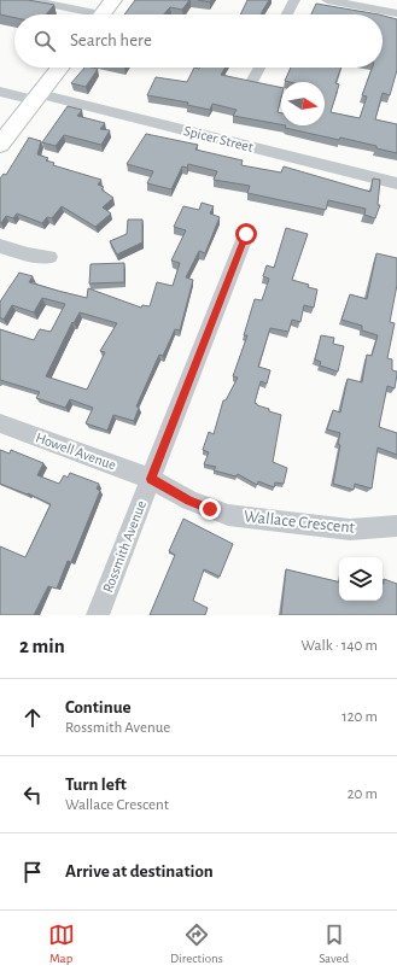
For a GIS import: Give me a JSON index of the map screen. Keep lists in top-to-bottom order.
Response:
{
  "streets": {
    "street": [
      "Spicer Street",
      "Howell Avenue",
      "Wallace Crescent",
      "Rossmith Avenue"
    ]
  },
  "crossings": [
    ["Howell Avenue", "Wallace Crescent"],
    ["Howell Avenue", "Rossmith Avenue"],
    ["Wallace Crescent", "Rossmith Avenue"]
  ],
  "north": "right",
  "page": {
    "search": "Search here",
    "heading": ["2 min", "Walk · 140 m"],
    "list": [
      ["Continue", "Rossmith Avenue", "120 m"],
      ["Turn left", "Wallace Crescent", "20 m"],
      "Arrive at destination"
    ],
    "nav": ["Map", "Directions", "Saved"]
  }
}
